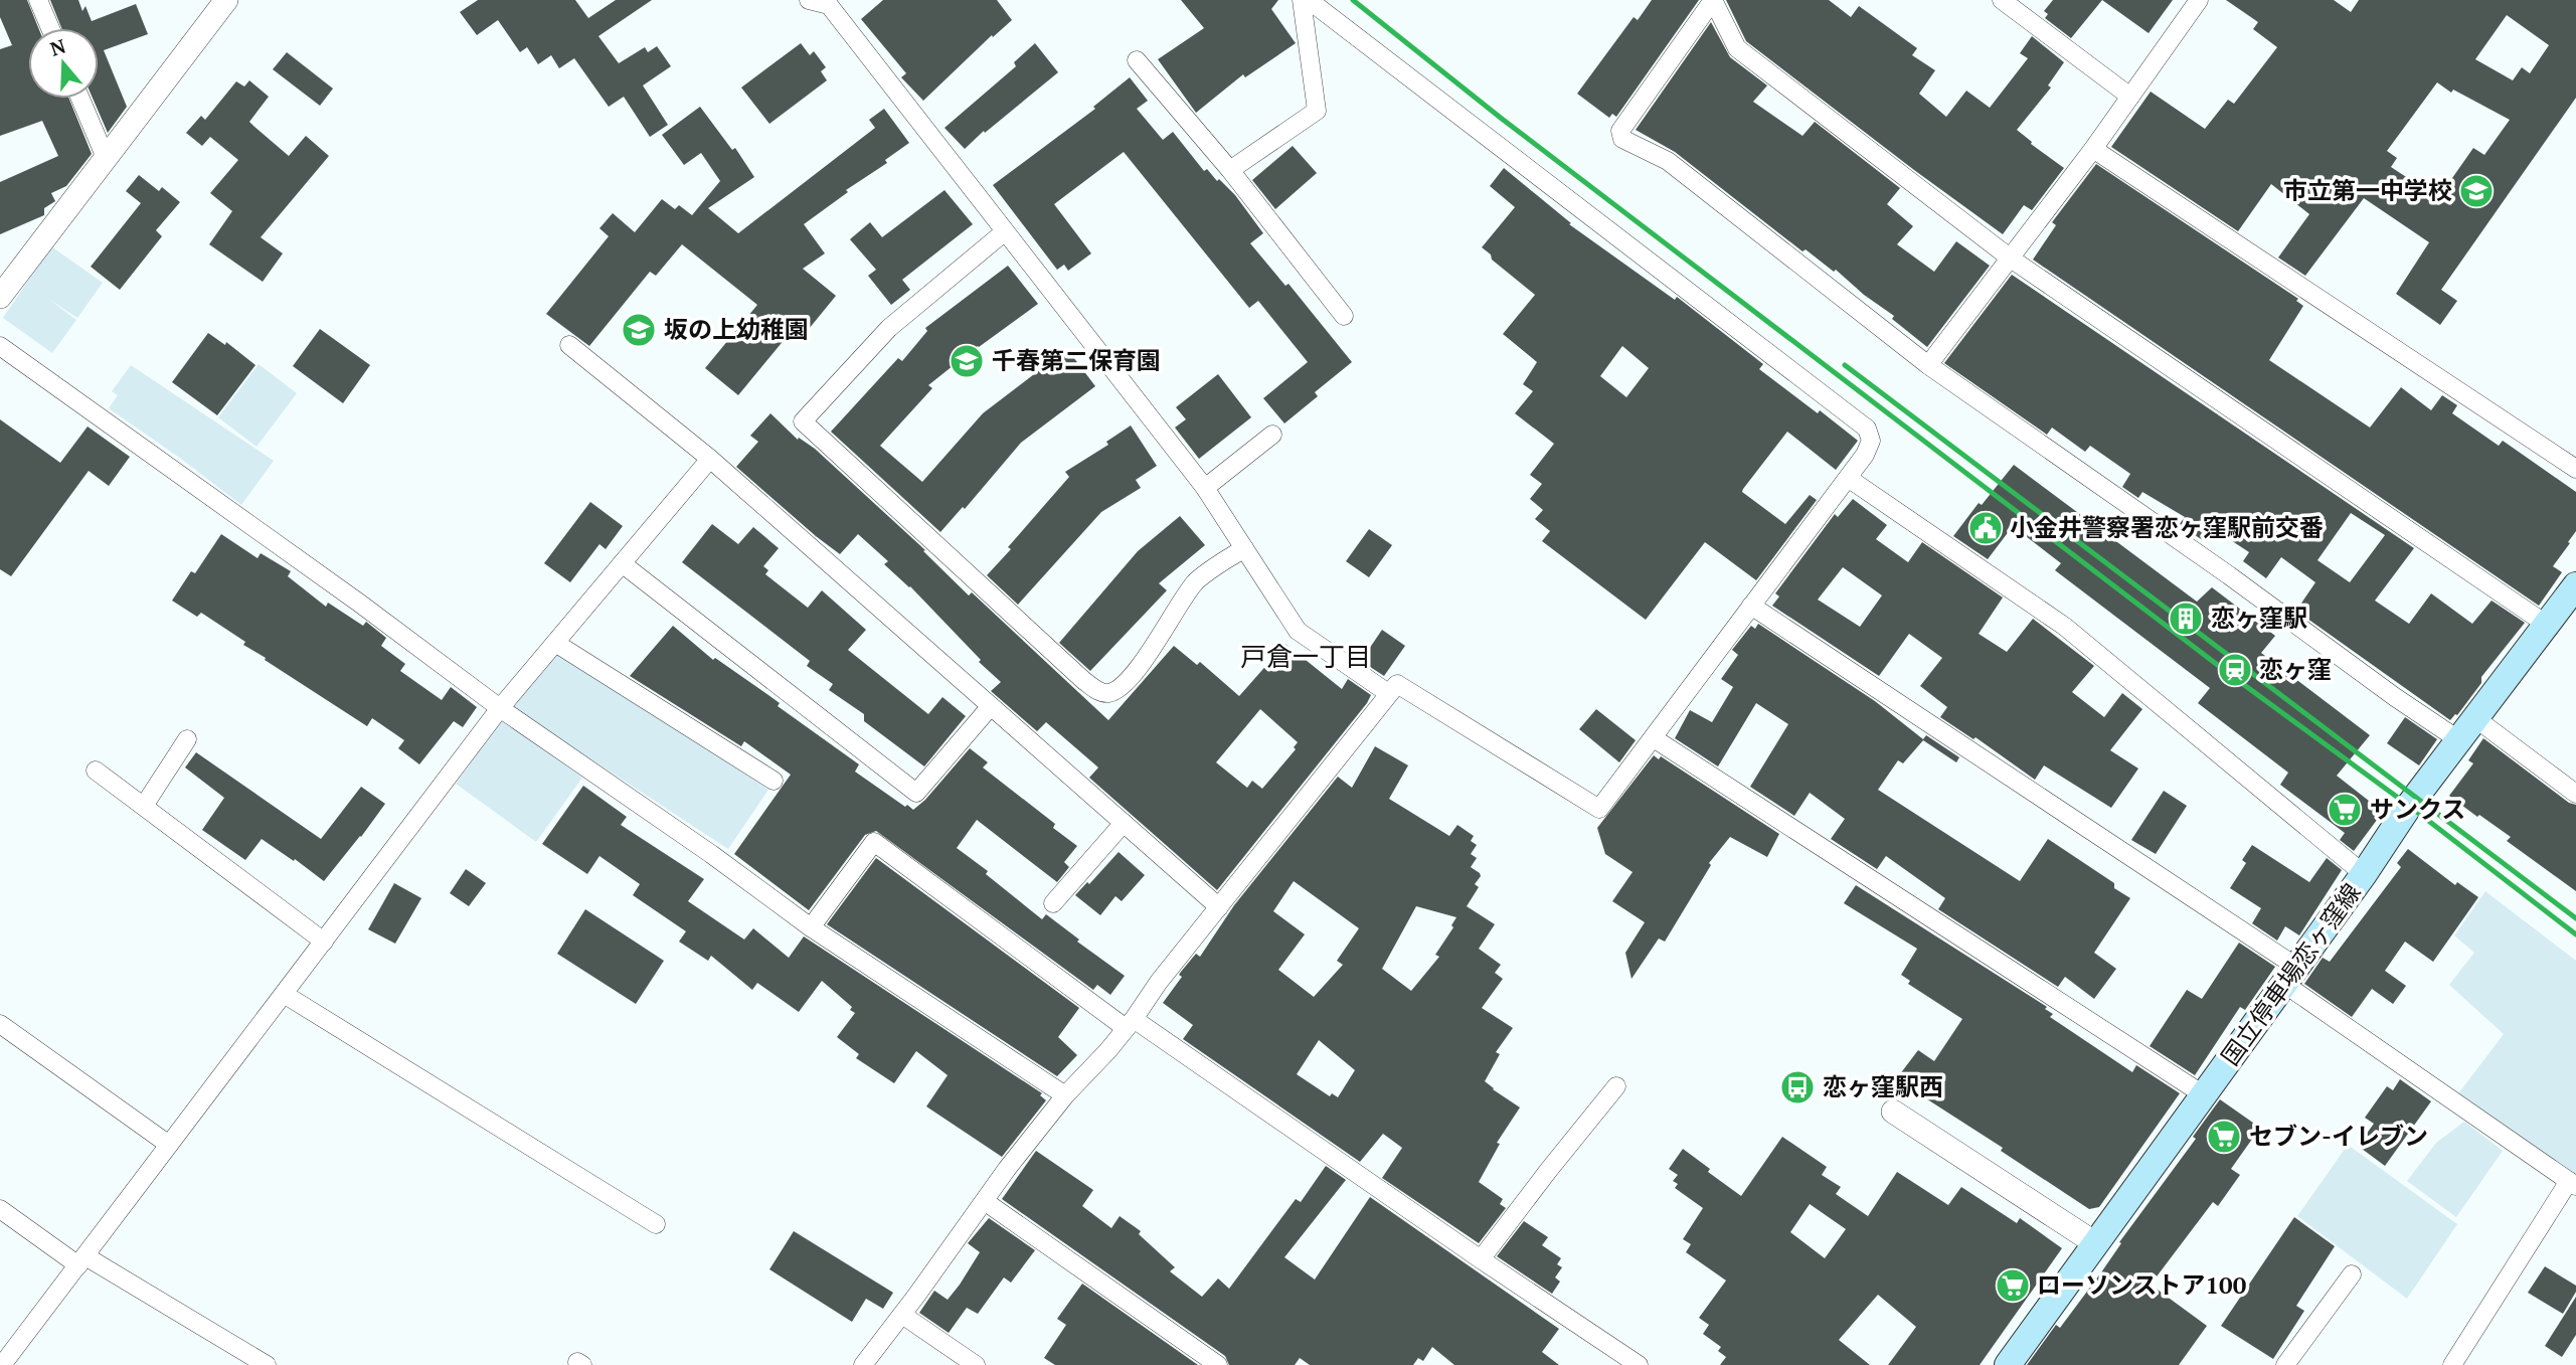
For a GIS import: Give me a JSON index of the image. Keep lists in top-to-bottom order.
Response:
{
  "streets": {
    "main road": ["国立停車場恋ヶ窪線"]
  },
  "districts": ["戸倉一丁目"],
  "places": {
    "school or university": ["市立第一中学校", "坂の上幼稚園", "千春第二保育園"],
    "public building": ["小金井警察署恋ヶ窪駅前交番"],
    "building": ["恋ヶ窪駅"],
    "station": ["恋ヶ窪"],
    "supermarket": ["サンクス", "セブン-イレブン", "ローソンストア100"],
    "bus stop": ["恋ヶ窪駅西"]
  },
  "north": "top"
}
